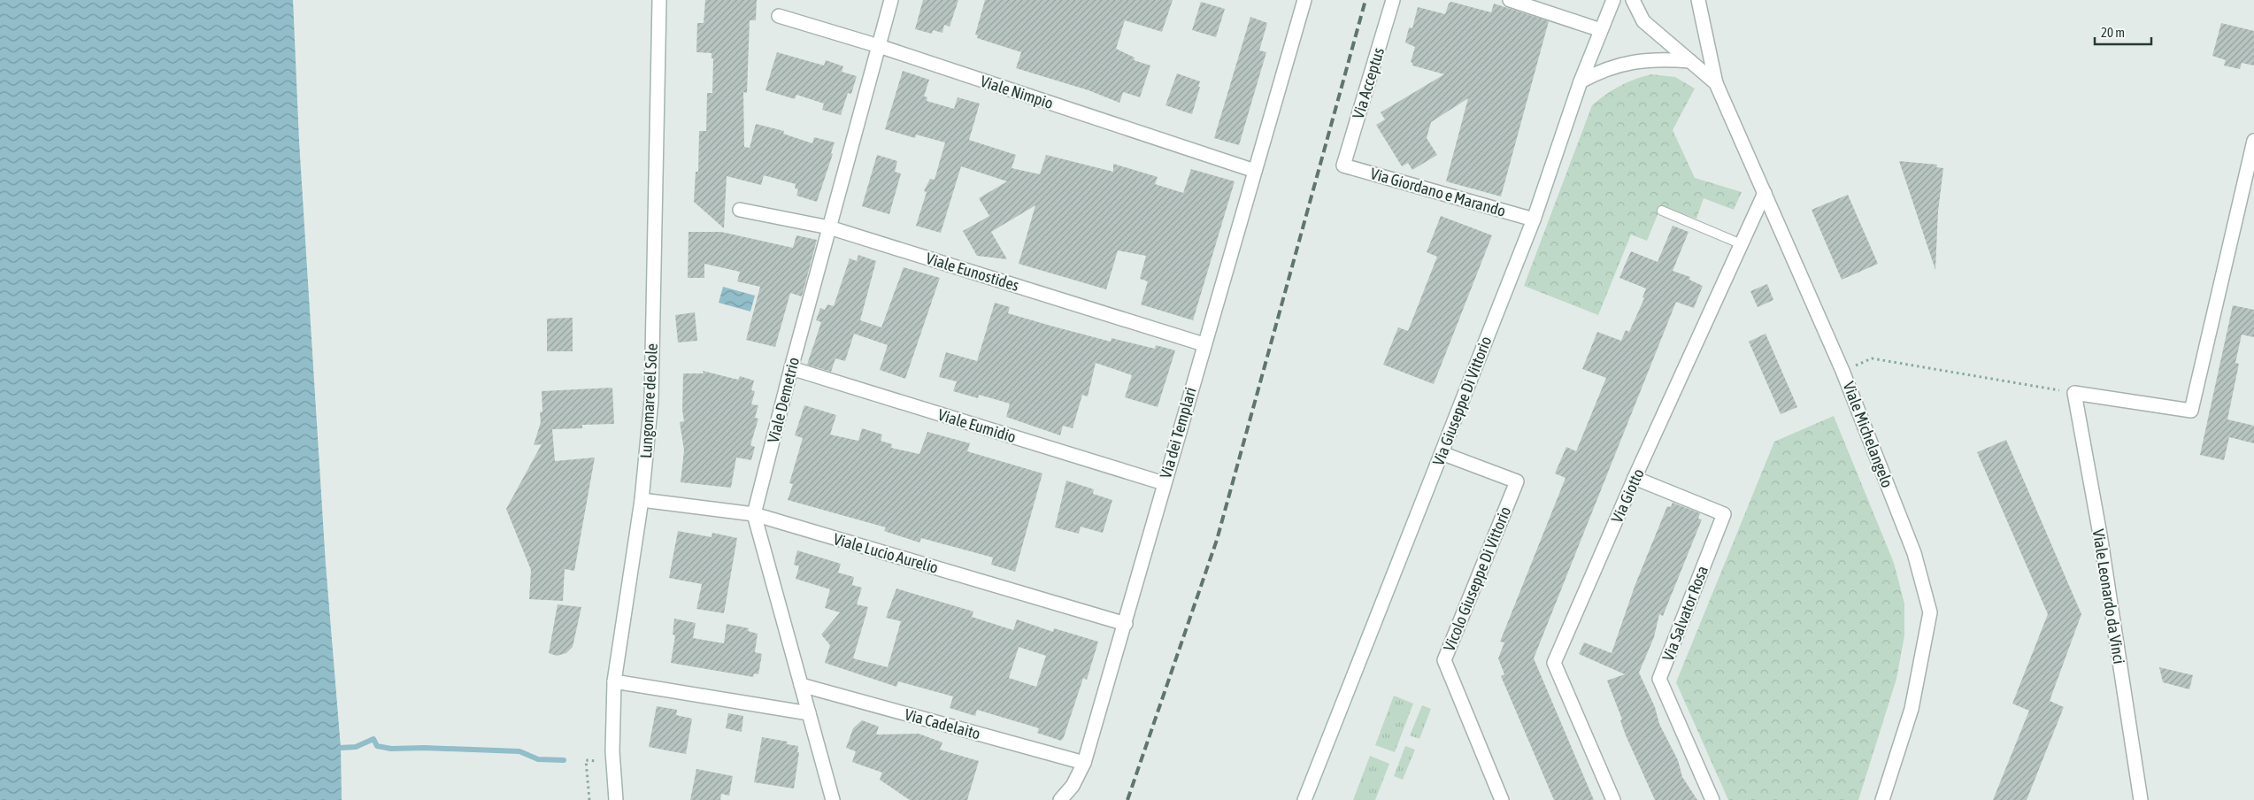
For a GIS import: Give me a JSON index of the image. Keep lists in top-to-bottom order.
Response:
{
  "streets": {
    "street": [
      "Via Acceptus",
      "Viale Nimpio",
      "Via Giordano e Marando",
      "Viale Eunostides",
      "Viale Demetrio",
      "Lungomare del Sole",
      "Via Giuseppe Di Vittorio",
      "Viale Eumidio",
      "Via dei Templari",
      "Viale Michelangelo",
      "Via Giotto",
      "Viale Lucio Aurelio",
      "Vicolo Giuseppe Di Vittorio",
      "Viale Leonardo da Vinci",
      "Via Salvator Rosa",
      "Via Cadelaito"
    ]
  },
  "crossings": [
    ["Via Acceptus", "Via Giordano e Marando"],
    ["Viale Nimpio", "Viale Demetrio"],
    ["Viale Nimpio", "Via dei Templari"],
    ["Via Giordano e Marando", "Via Giuseppe Di Vittorio"],
    ["Viale Eunostides", "Viale Demetrio"],
    ["Viale Eunostides", "Via dei Templari"],
    ["Viale Demetrio", "Viale Eumidio"],
    ["Viale Demetrio", "Viale Lucio Aurelio"],
    ["Viale Demetrio", "Via Cadelaito"],
    ["Lungomare del Sole", "Viale Lucio Aurelio"],
    ["Via Giuseppe Di Vittorio", "Vicolo Giuseppe Di Vittorio"],
    ["Viale Eumidio", "Via dei Templari"],
    ["Via dei Templari", "Viale Lucio Aurelio"],
    ["Via dei Templari", "Via Cadelaito"],
    ["Viale Michelangelo", "Via Giotto"],
    ["Via Giotto", "Via Salvator Rosa"]
  ],
  "scale_bar": "20 m"
}
